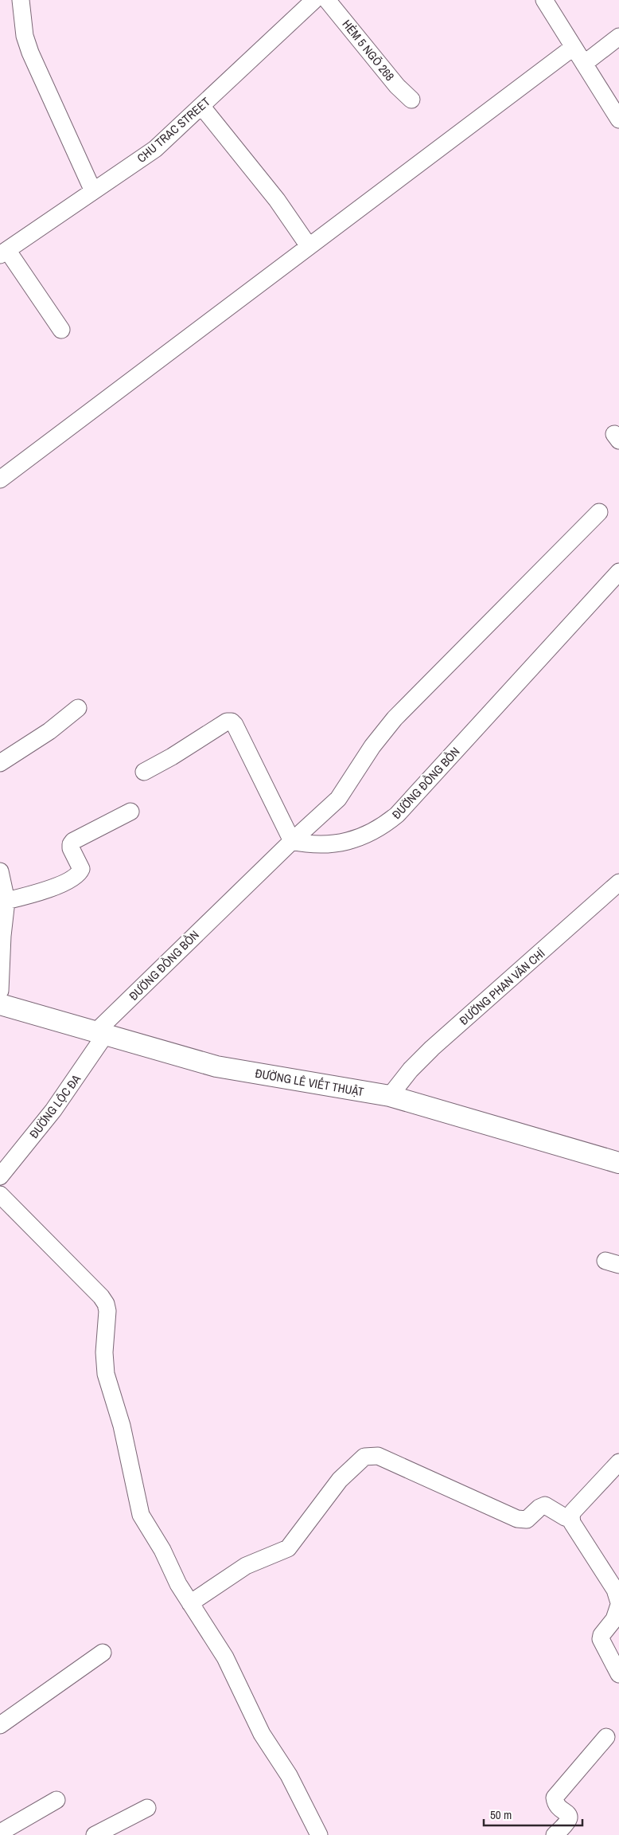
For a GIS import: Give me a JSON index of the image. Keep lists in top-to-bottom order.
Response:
{
  "streets": {
    "main road": ["ĐƯỜNG LÊ VIẾT THUẬT"],
    "street": [
      "HẺM 5 NGÕ 268",
      "CHU TRAC STREET",
      "ĐƯỜNG ĐỒNG BỒN",
      "ĐƯỜNG PHAN VĂN CHÍ",
      "ĐƯỜNG LỘC ĐA"
    ]
  },
  "crossings": [
    ["ĐƯỜNG ĐỒNG BỒN", "ĐƯỜNG LÊ VIẾT THUẬT"],
    ["ĐƯỜNG ĐỒNG BỒN", "ĐƯỜNG LỘC ĐA"],
    ["ĐƯỜNG PHAN VĂN CHÍ", "ĐƯỜNG LÊ VIẾT THUẬT"],
    ["ĐƯỜNG LÊ VIẾT THUẬT", "ĐƯỜNG LỘC ĐA"]
  ],
  "scale_bar": "50 m"
}
